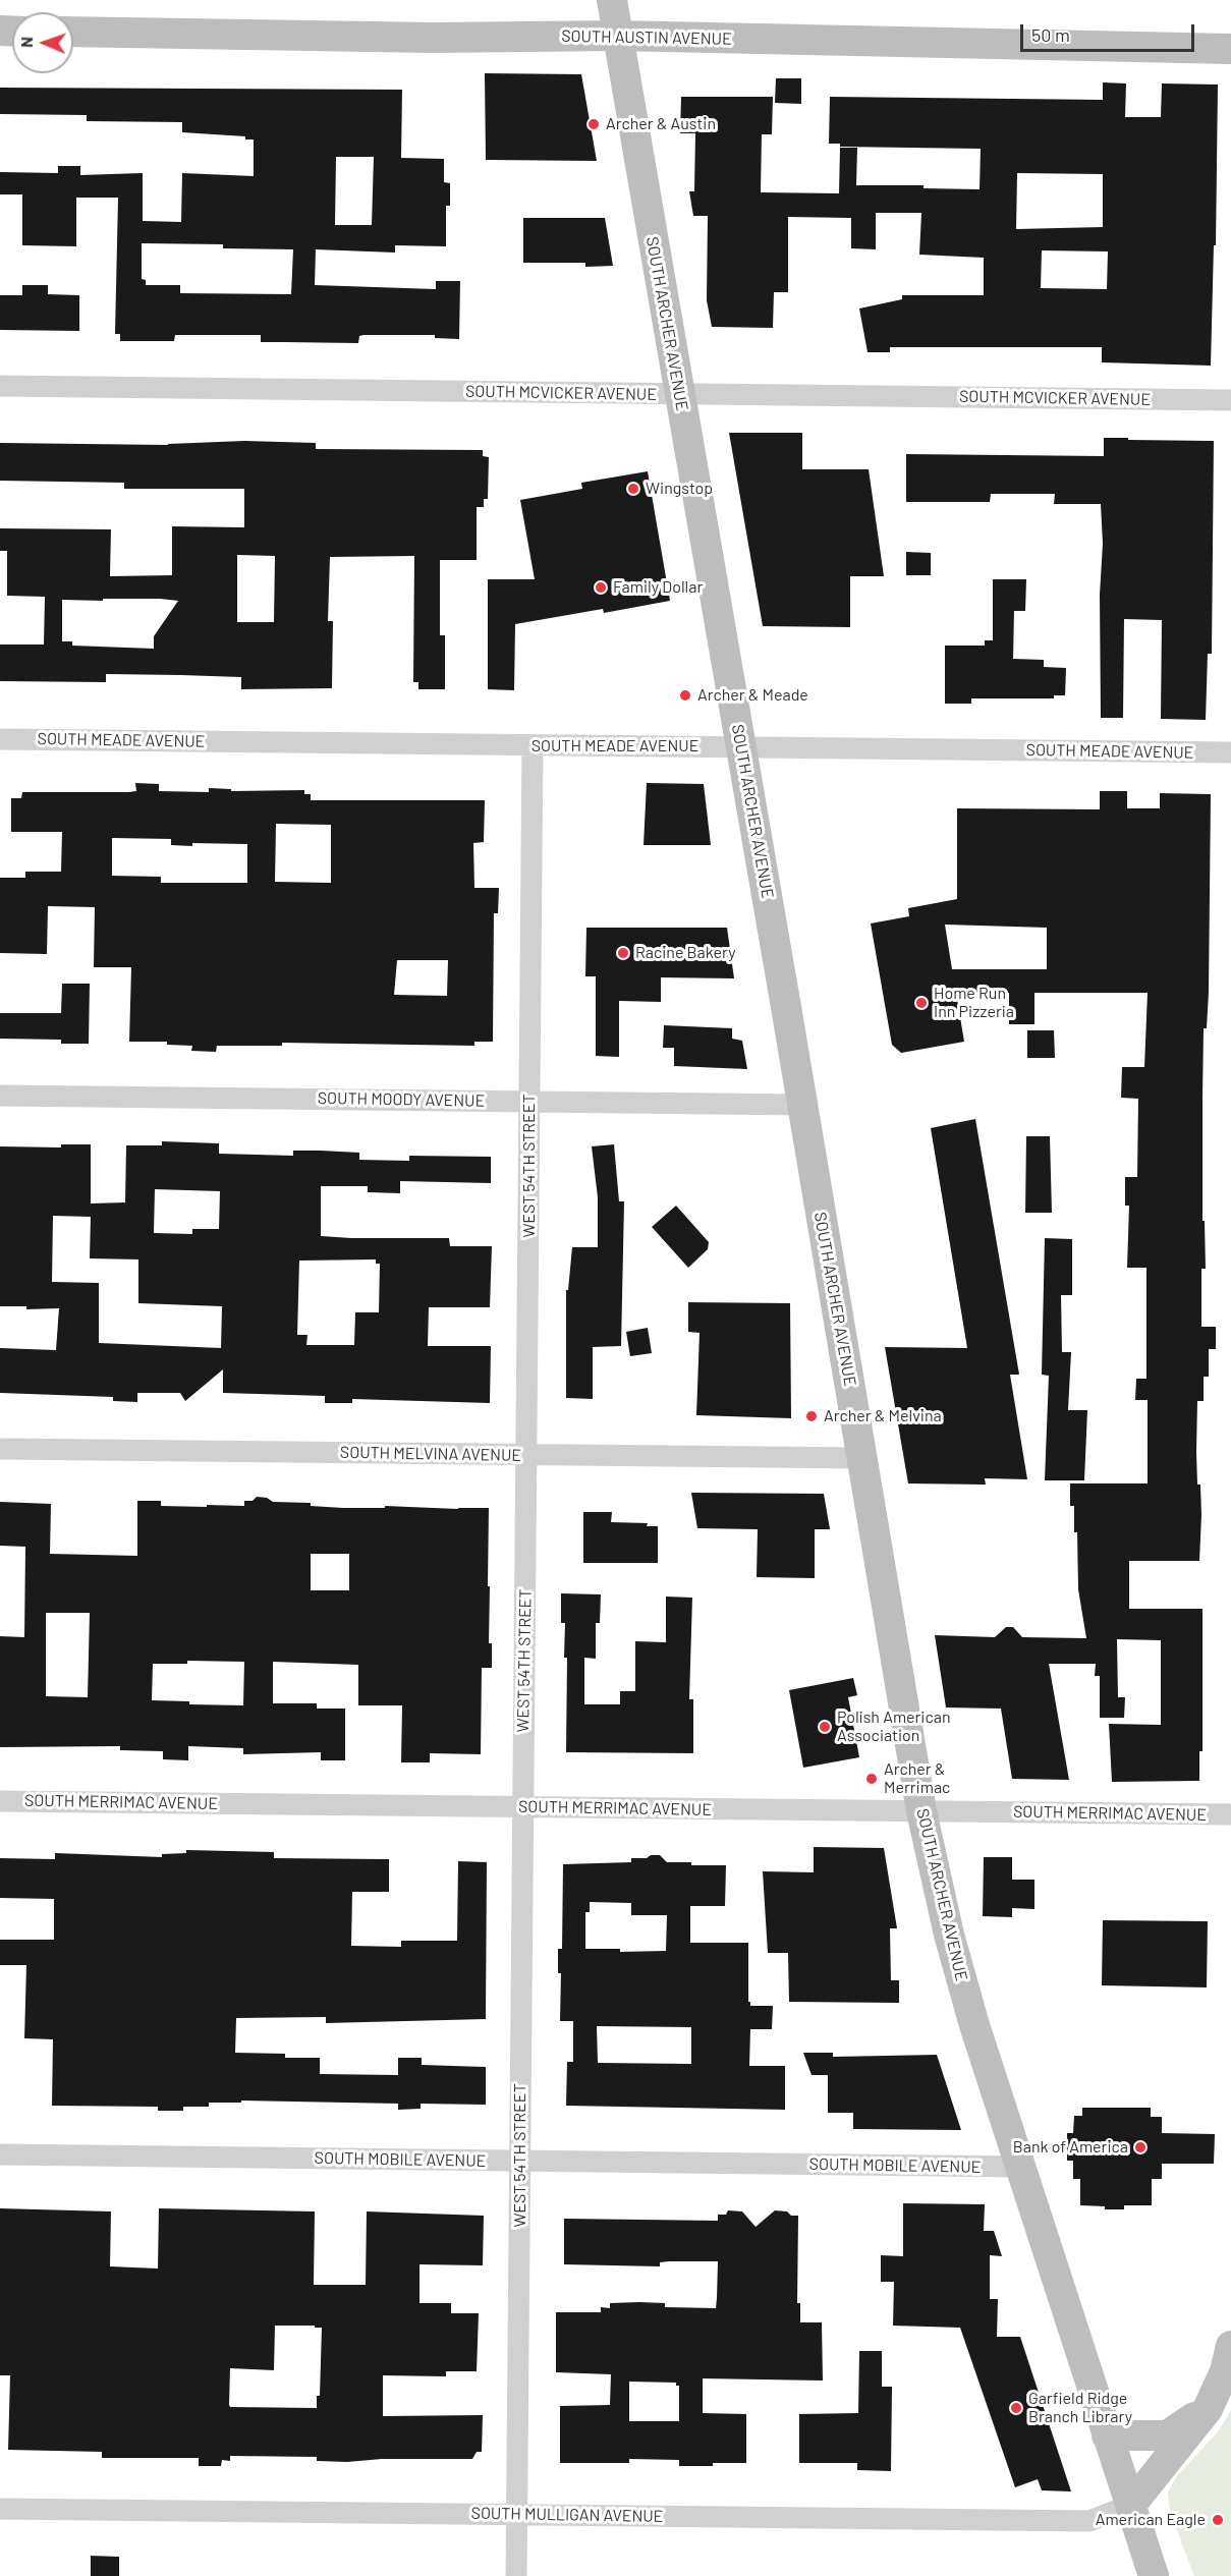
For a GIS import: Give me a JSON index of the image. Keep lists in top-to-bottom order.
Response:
{
  "streets": {
    "main road": ["SOUTH AUSTIN AVENUE", "SOUTH ARCHER AVENUE"],
    "street": [
      "SOUTH MCVICKER AVENUE",
      "SOUTH MEADE AVENUE",
      "SOUTH MOODY AVENUE",
      "WEST 54TH STREET",
      "SOUTH MELVINA AVENUE",
      "SOUTH MERRIMAC AVENUE",
      "SOUTH MOBILE AVENUE",
      "SOUTH MULLIGAN AVENUE"
    ]
  },
  "crossings": [
    ["SOUTH AUSTIN AVENUE", "SOUTH ARCHER AVENUE"],
    ["SOUTH ARCHER AVENUE", "SOUTH MCVICKER AVENUE"],
    ["SOUTH ARCHER AVENUE", "SOUTH MEADE AVENUE"],
    ["SOUTH ARCHER AVENUE", "SOUTH MOODY AVENUE"],
    ["SOUTH ARCHER AVENUE", "SOUTH MELVINA AVENUE"],
    ["SOUTH ARCHER AVENUE", "SOUTH MERRIMAC AVENUE"],
    ["SOUTH ARCHER AVENUE", "SOUTH MOBILE AVENUE"],
    ["SOUTH ARCHER AVENUE", "SOUTH MULLIGAN AVENUE"],
    ["SOUTH MEADE AVENUE", "WEST 54TH STREET"],
    ["SOUTH MOODY AVENUE", "WEST 54TH STREET"],
    ["WEST 54TH STREET", "SOUTH MELVINA AVENUE"],
    ["WEST 54TH STREET", "SOUTH MERRIMAC AVENUE"],
    ["WEST 54TH STREET", "SOUTH MOBILE AVENUE"],
    ["WEST 54TH STREET", "SOUTH MULLIGAN AVENUE"]
  ],
  "places": [
    "Archer & Austin",
    "Wingstop",
    "Family Dollar",
    "Archer & Meade",
    "Racine Bakery",
    "Home Run Inn Pizzeria",
    "Archer & Melvina",
    "Polish American Association",
    "Archer & Merrimac",
    "Bank of America",
    "Garfield Ridge Branch Library",
    "American Eagle"
  ],
  "scale_bar": "50 m",
  "north": "left"
}
